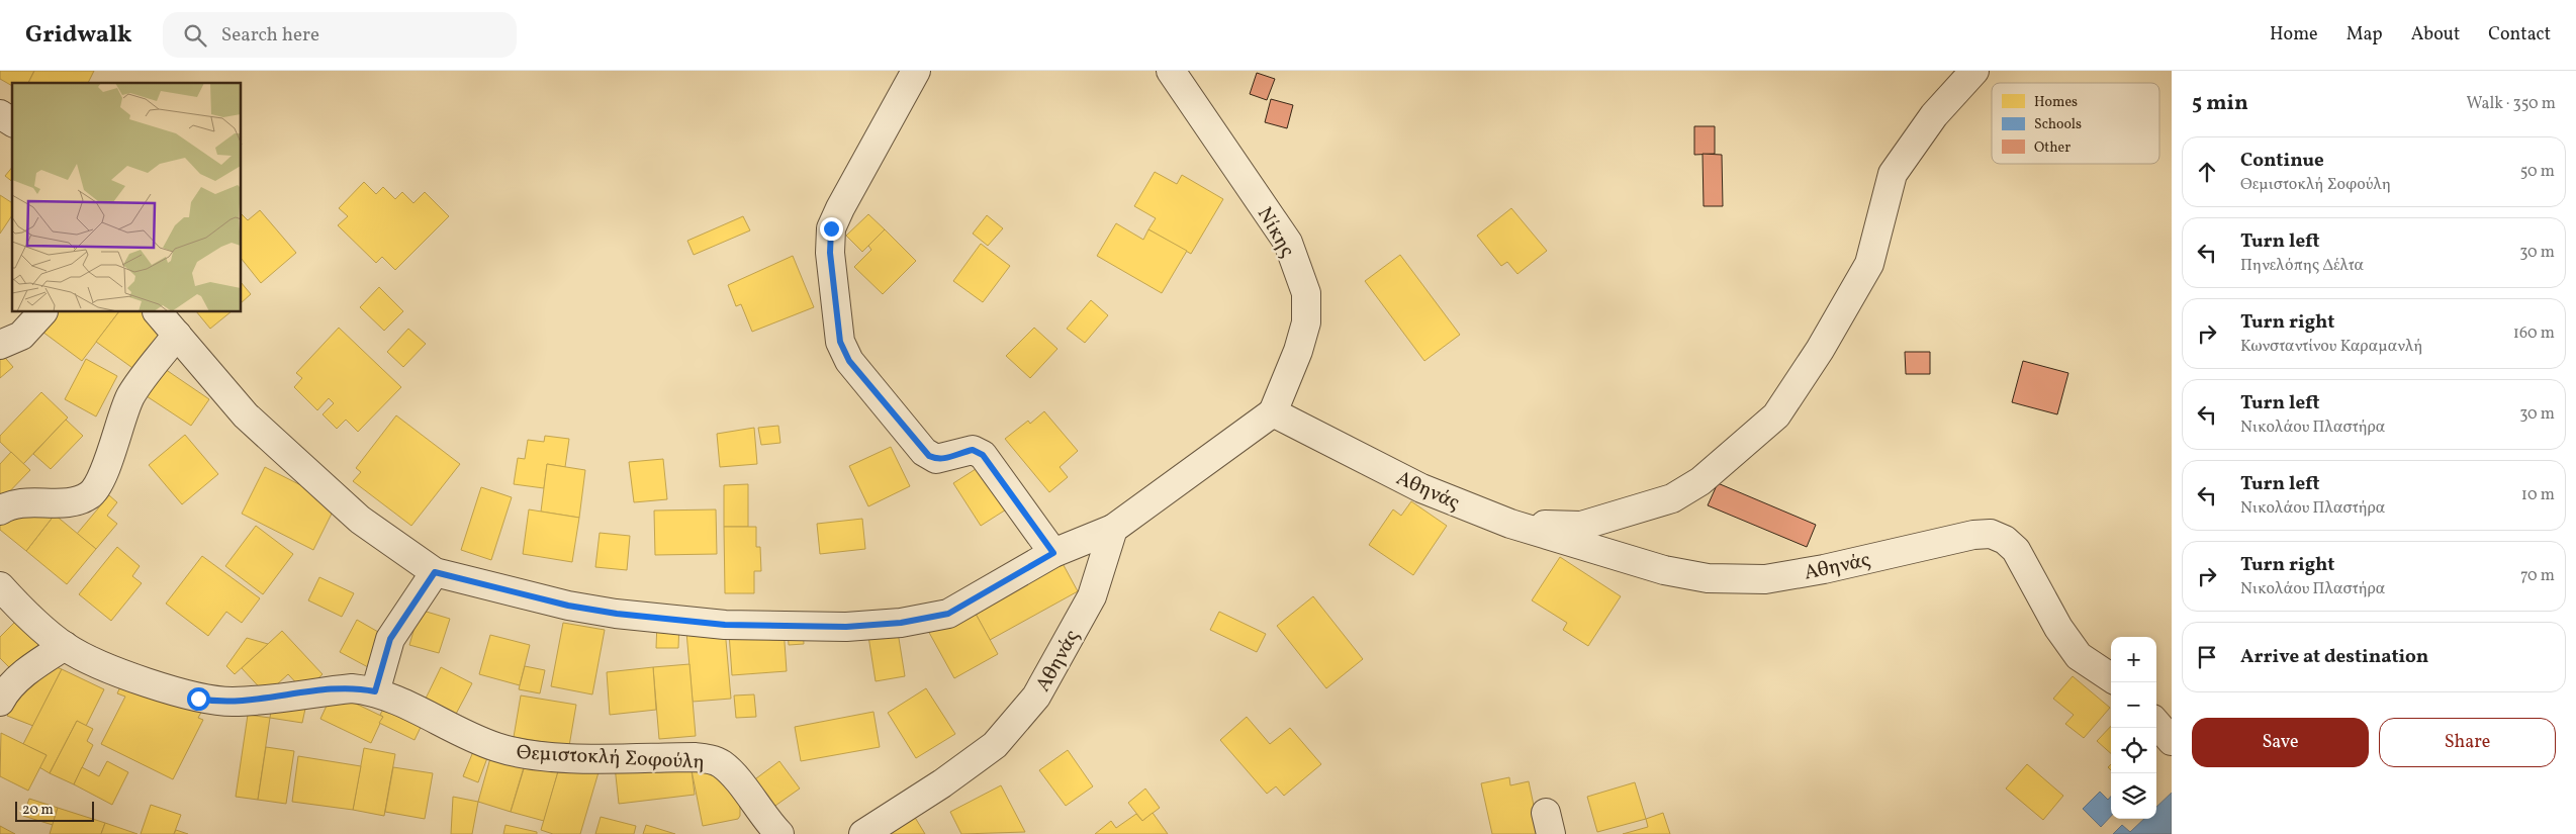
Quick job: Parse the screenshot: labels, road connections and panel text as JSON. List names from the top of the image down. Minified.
{"streets":{"street":["Νίκης","Αθηνάς","Θεμιστοκλή Σοφούλη"]},"crossings":[["Νίκης","Αθηνάς"]],"legend":["Homes","Schools","Other"],"scale_bar":"20 m","page":{"header":"Gridwalk","search":"Search here","nav":["Home","Map","About","Contact"],"heading":["5 min","Walk · 350 m"],"list":[["Continue","Θεμιστοκλή Σοφούλη","50 m"],["Turn left","Πηνελόπης Δέλτα","30 m"],["Turn right","Κωνσταντίνου Καραμανλή","160 m"],["Turn left","Νικολάου Πλαστήρα","30 m"],["Turn left","Νικολάου Πλαστήρα","10 m"],["Turn right","Νικολάου Πλαστήρα","70 m"],"Arrive at destination"],"map_buttons":["+","−"],"buttons":["Save","Share"],"scale":"20 m"}}
